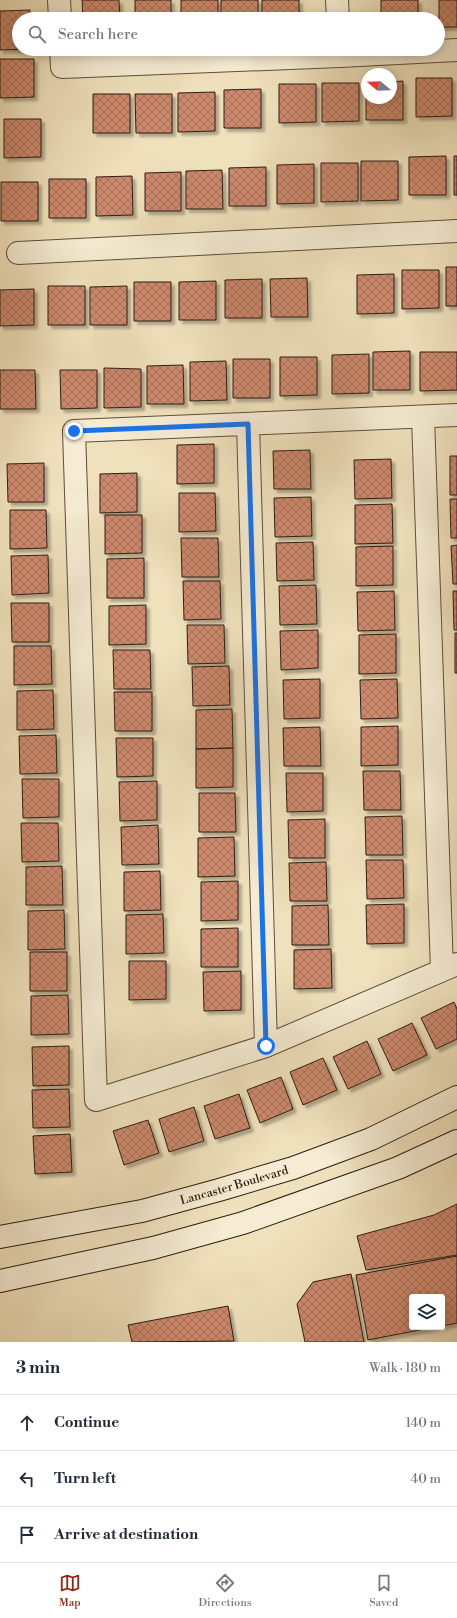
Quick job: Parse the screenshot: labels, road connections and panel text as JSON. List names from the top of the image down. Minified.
{"streets":{"street":["Lancaster Boulevard"]},"north":"left","page":{"search":"Search here","heading":["3 min","Walk · 180 m"],"list":[["Continue","140 m"],["Turn left","40 m"],"Arrive at destination"],"nav":["Map","Directions","Saved"]}}
